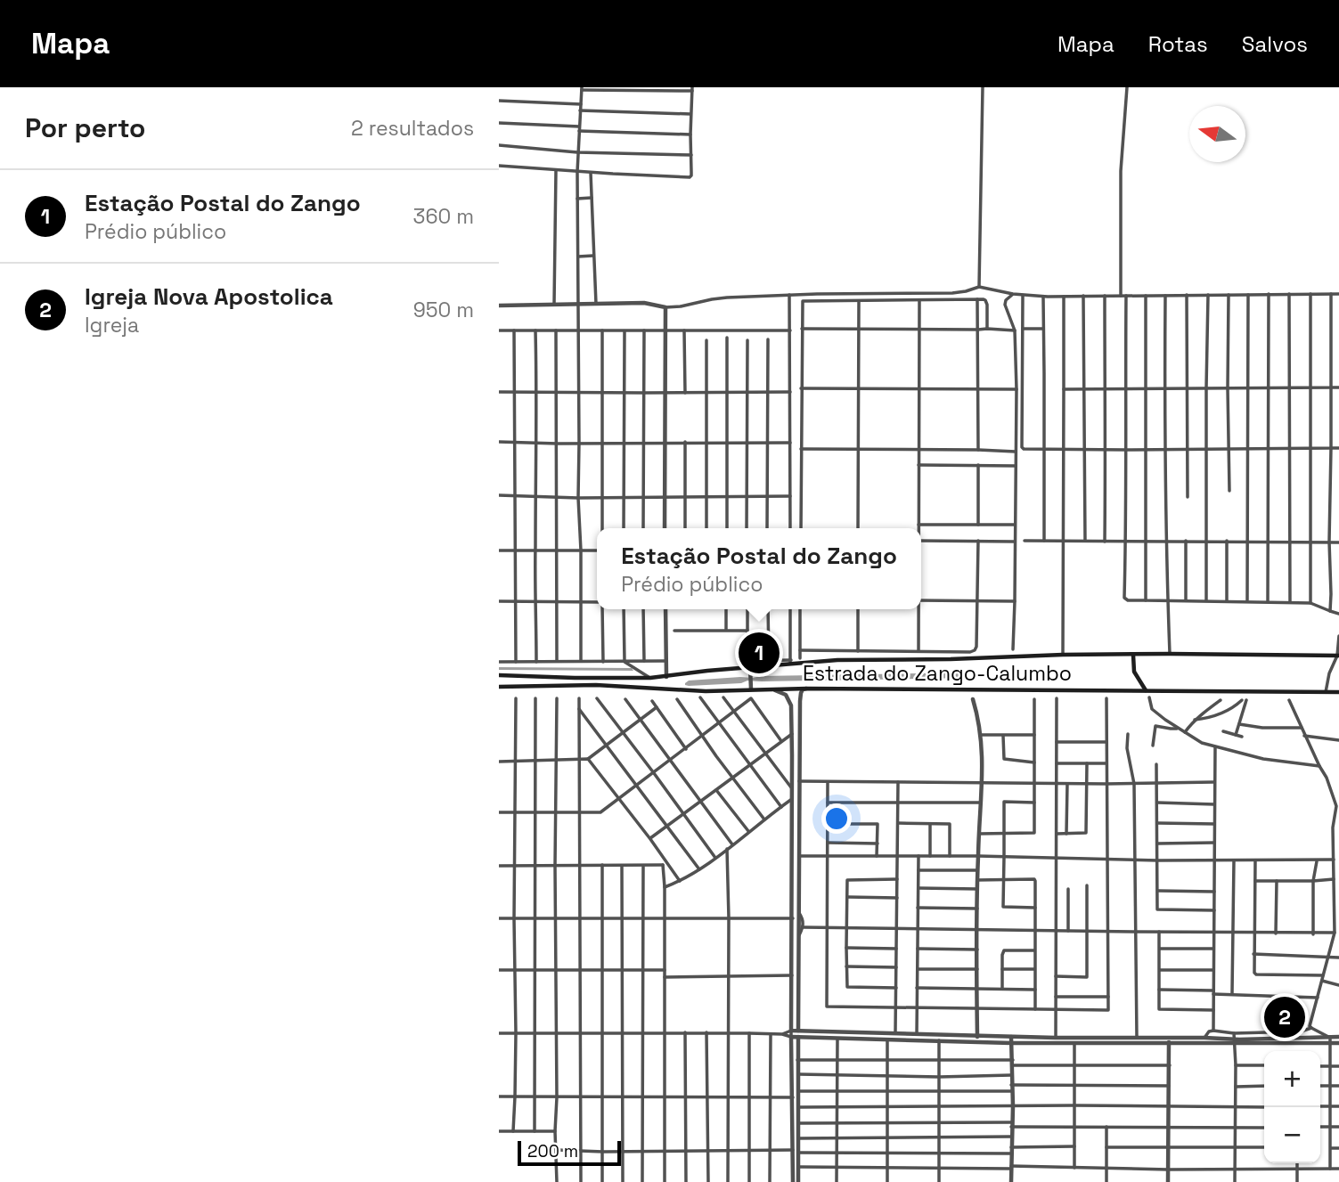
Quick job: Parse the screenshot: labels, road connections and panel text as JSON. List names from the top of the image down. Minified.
{"streets":{"main road":["Estrada do Zango-Calumbo"]},"scale_bar":"200 m","north":"left","page":{"header":"Mapa","nav":["Mapa","Rotas","Salvos"],"heading":["Por perto","2 resultados"],"list":[{"mark":"1","name":"Estação Postal do Zango","note":"Prédio público","value":"360 m"},{"mark":"2","name":"Igreja Nova Apostolica","note":"Igreja","value":"950 m"}],"popup":["Estação Postal do Zango","Prédio público"],"pins":["1","2"],"map_buttons":["+","−"],"scale":"200 m"}}
